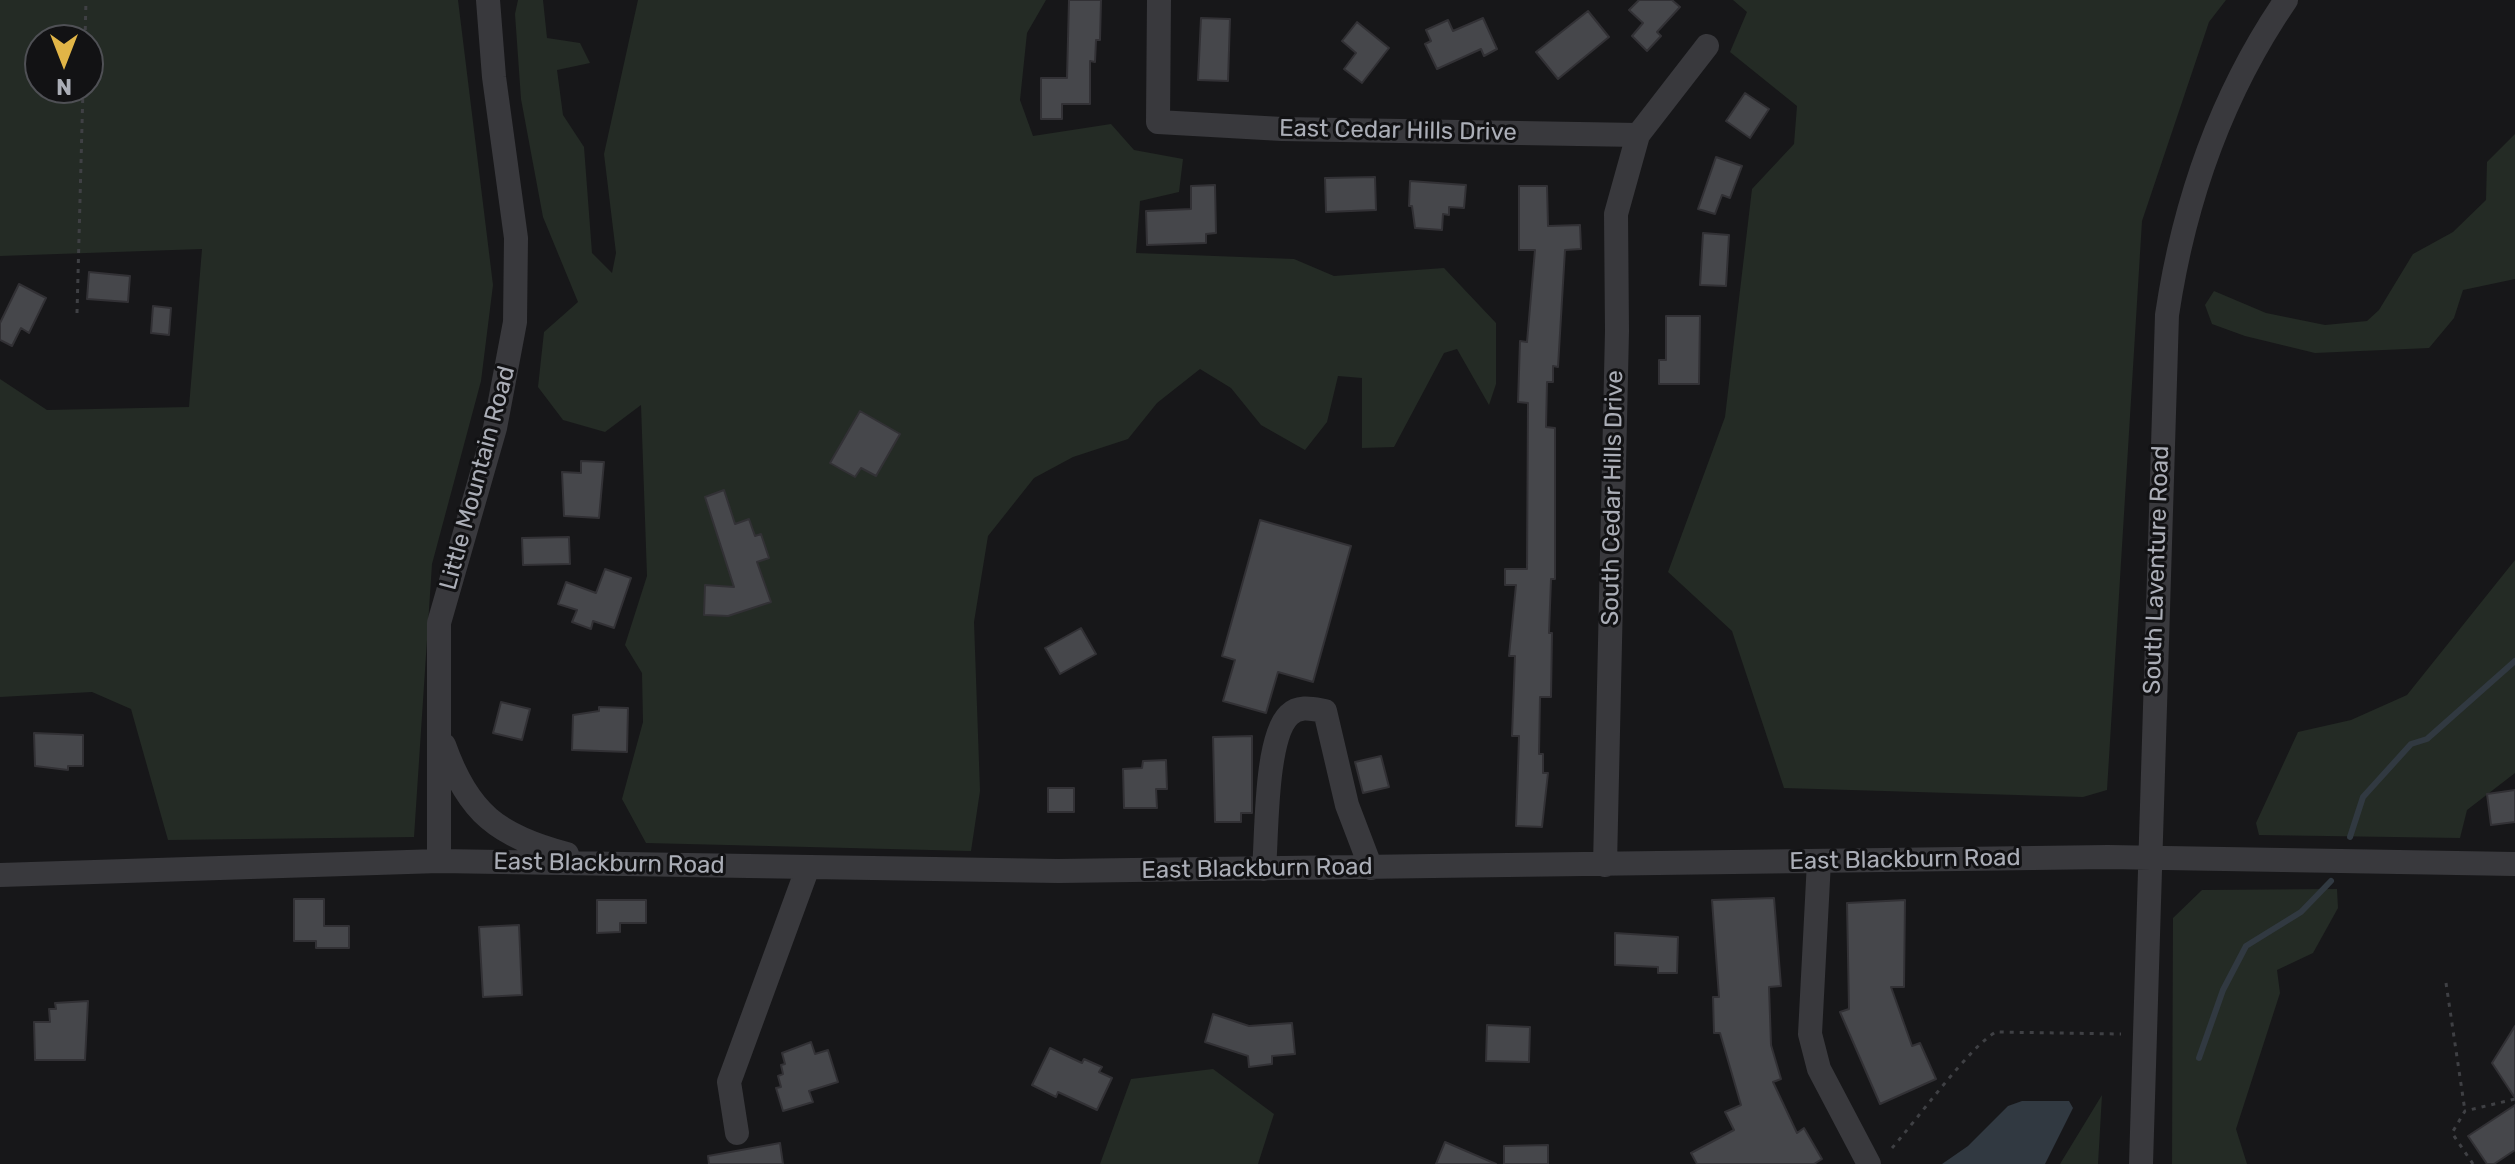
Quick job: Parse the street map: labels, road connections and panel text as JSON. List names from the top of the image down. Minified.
{"streets":{"street":["East Cedar Hills Drive","Little Mountain Road","South Cedar Hills Drive","South Laventure Road","East Blackburn Road"]},"crossings":[["East Cedar Hills Drive","South Cedar Hills Drive"],["Little Mountain Road","East Blackburn Road"],["South Cedar Hills Drive","East Blackburn Road"],["South Laventure Road","East Blackburn Road"]],"north":"bottom"}
